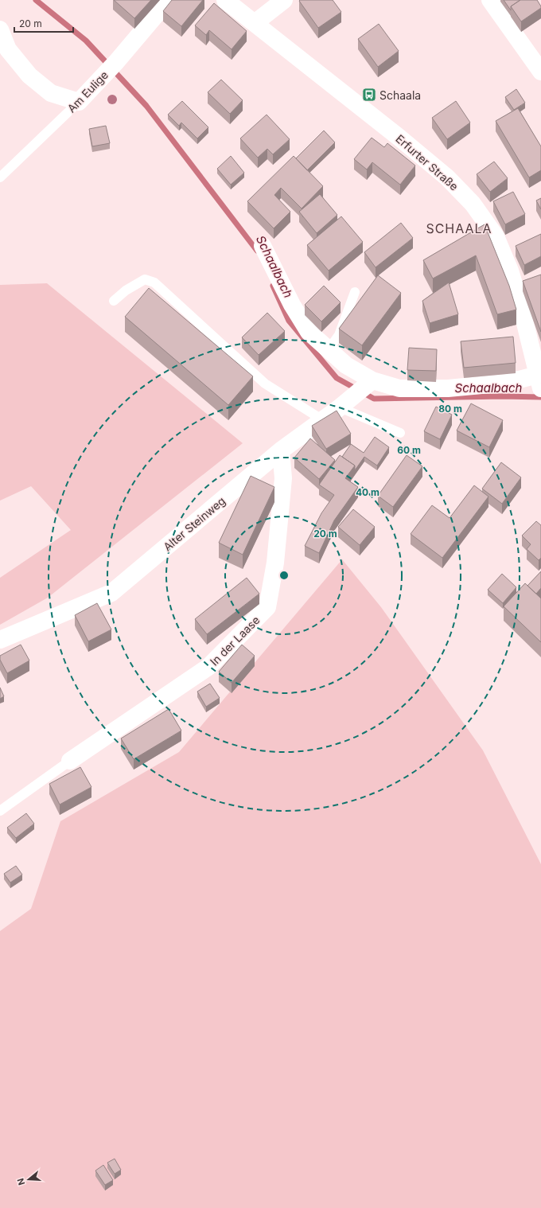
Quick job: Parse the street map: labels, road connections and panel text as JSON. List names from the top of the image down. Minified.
{"streets":{"street":["Am Eulige","Erfurter Straße","Alter Steinweg","In der Laase"]},"crossings":[["Alter Steinweg","In der Laase"]],"districts":["SCHAALA"],"water":["Schaalbach"],"places":{"bus stop":["Schaala"]},"scale_bar":"20 m","north":"left","rings":["80 m","60 m","40 m","20 m"]}
